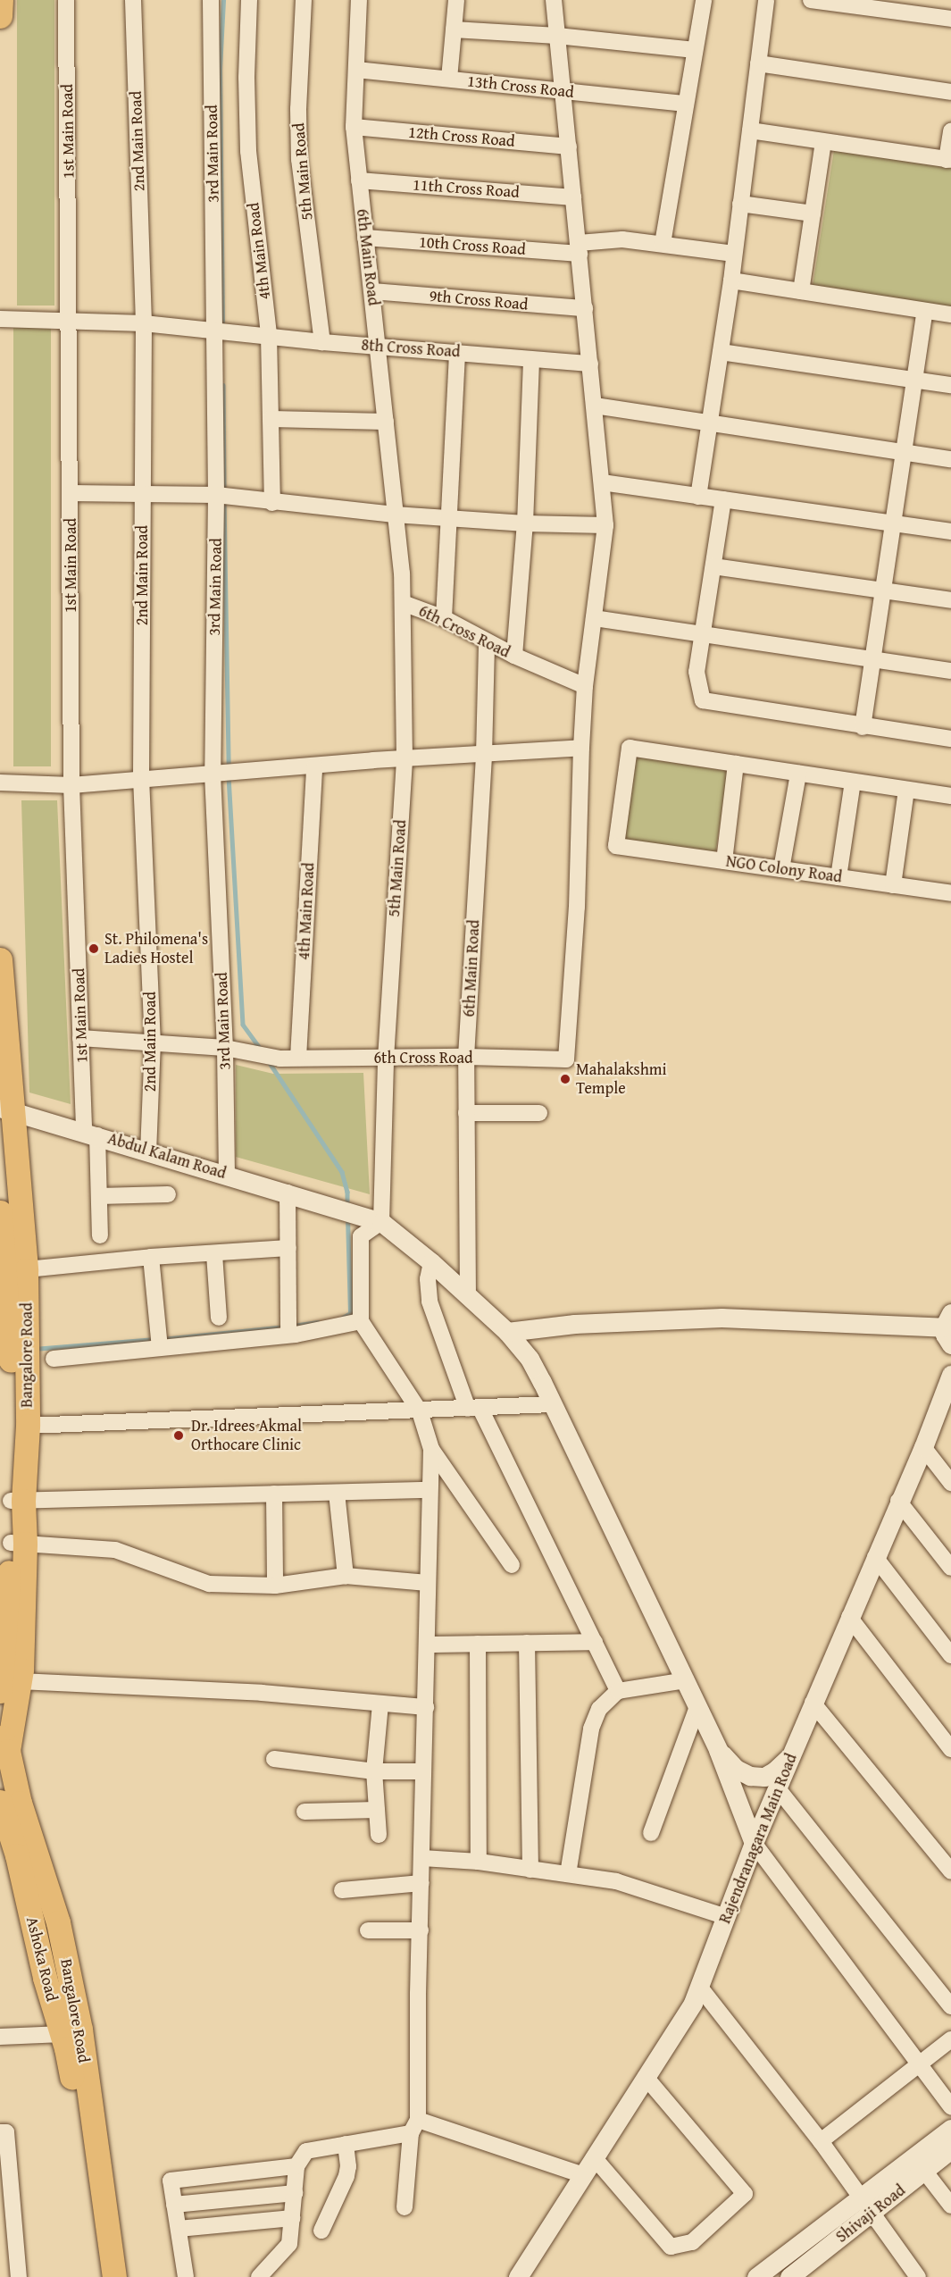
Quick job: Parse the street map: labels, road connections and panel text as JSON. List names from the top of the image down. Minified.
{"streets":{"main road":["Bangalore Road","Ashoka Road"],"street":["13th Cross Road","1st Main Road","12th Cross Road","2nd Main Road","3rd Main Road","5th Main Road","11th Cross Road","10th Cross Road","4th Main Road","6th Main Road","9th Cross Road","8th Cross Road","6th Cross Road","NGO Colony Road","Abdul Kalam Road","Rajendranagara Main Road","Shivaji Road"]},"crossings":[["13th Cross Road","6th Main Road"],["1st Main Road","8th Cross Road"],["1st Main Road","6th Cross Road"],["1st Main Road","Abdul Kalam Road"],["12th Cross Road","6th Main Road"],["2nd Main Road","8th Cross Road"],["2nd Main Road","6th Cross Road"],["2nd Main Road","Abdul Kalam Road"],["3rd Main Road","8th Cross Road"],["3rd Main Road","6th Cross Road"],["3rd Main Road","Abdul Kalam Road"],["5th Main Road","6th Main Road"],["5th Main Road","8th Cross Road"],["5th Main Road","6th Cross Road"],["5th Main Road","Abdul Kalam Road"],["11th Cross Road","6th Main Road"],["10th Cross Road","6th Main Road"],["4th Main Road","8th Cross Road"],["4th Main Road","6th Cross Road"],["6th Main Road","9th Cross Road"],["6th Main Road","8th Cross Road"],["6th Main Road","6th Cross Road"],["6th Main Road","Abdul Kalam Road"],["Abdul Kalam Road","Bangalore Road"],["Abdul Kalam Road","Rajendranagara Main Road"]],"places":["St. Philomena's Ladies Hostel","Mahalakshmi Temple","Dr. Idrees Akmal Orthocare Clinic"]}
